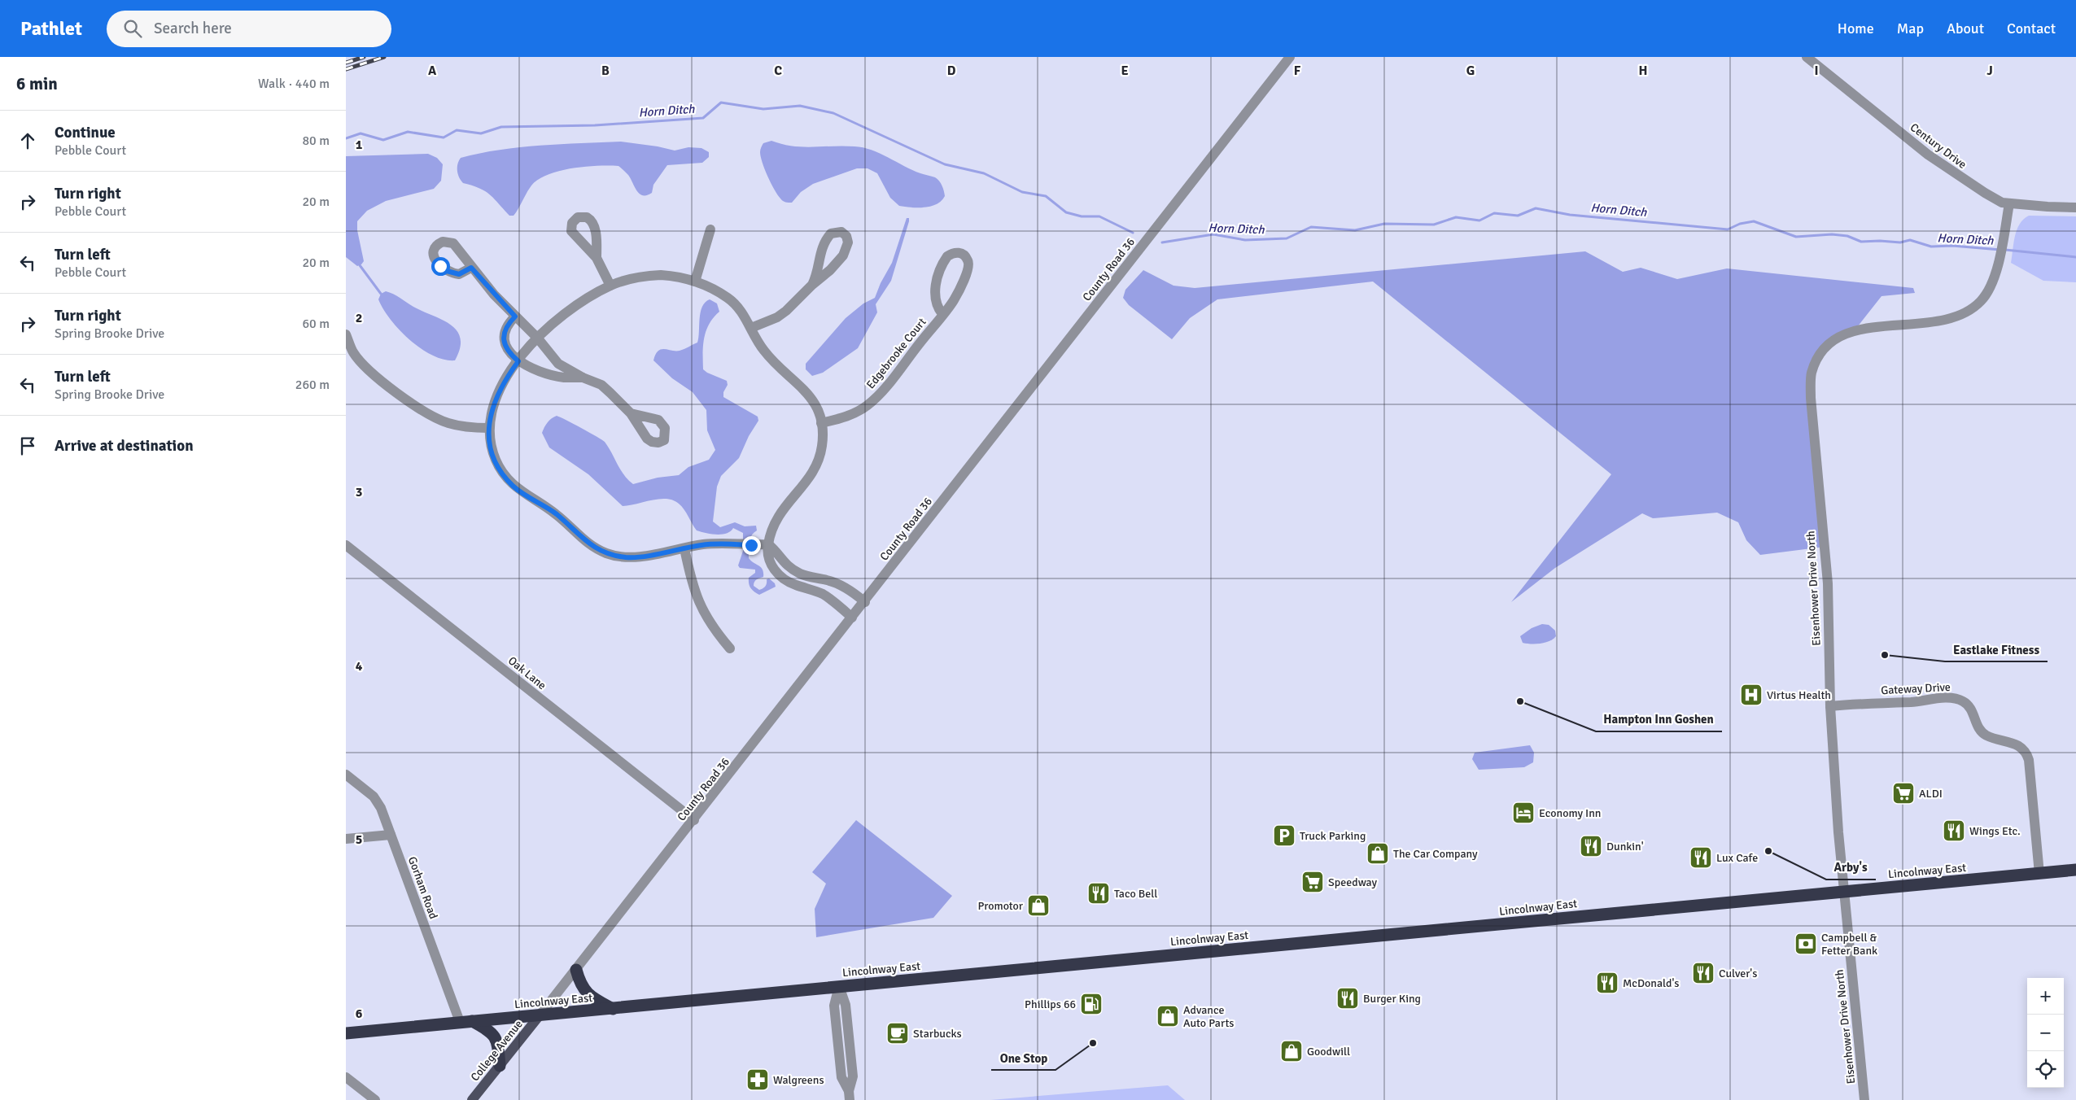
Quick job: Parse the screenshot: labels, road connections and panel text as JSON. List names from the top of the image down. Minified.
{"streets":{"highway":["Lincolnway East"],"main road":["College Avenue"],"street":["Century Drive","County Road 36","Edgebrooke Court","Eisenhower Drive North","Oak Lane","Gateway Drive","Gorham Road"]},"crossings":[["Century Drive","Eisenhower Drive North"],["County Road 36","Oak Lane"],["County Road 36","Lincolnway East"],["County Road 36","College Avenue"],["Eisenhower Drive North","Gateway Drive"],["Eisenhower Drive North","Lincolnway East"],["Gateway Drive","Lincolnway East"],["Lincolnway East","Gorham Road"],["Lincolnway East","College Avenue"]],"water":["Horn Ditch"],"places":{"other":["Eastlake Fitness","Hampton Inn Goshen","Arby's","One Stop"],"hospital":["Virtus Health"],"supermarket":["ALDI","Speedway"],"hotel":["Economy Inn"],"restaurant":["Wings Etc.","Dunkin'","Lux Cafe","Taco Bell","Culver's","McDonald's","Burger King"],"parking":["Truck Parking"],"shop":["The Car Company","Promotor","Advance Auto Parts","Goodwill"],"bank":["Campbell & Fetter Bank"],"fuel station":["Phillips 66"],"cafe":["Starbucks"],"pharmacy":["Walgreens"]},"page":{"header":"Pathlet","search":"Search here","nav":["Home","Map","About","Contact"],"heading":["6 min","Walk · 440 m"],"list":[["Continue","Pebble Court","80 m"],["Turn right","Pebble Court","20 m"],["Turn left","Pebble Court","20 m"],["Turn right","Spring Brooke Drive","60 m"],["Turn left","Spring Brooke Drive","260 m"],"Arrive at destination"],"map_buttons":["+","−"]},"grid":{"columns":["A","B","C","D","E","F","G","H","I","J"],"rows":["1","2","3","4","5","6"]}}
